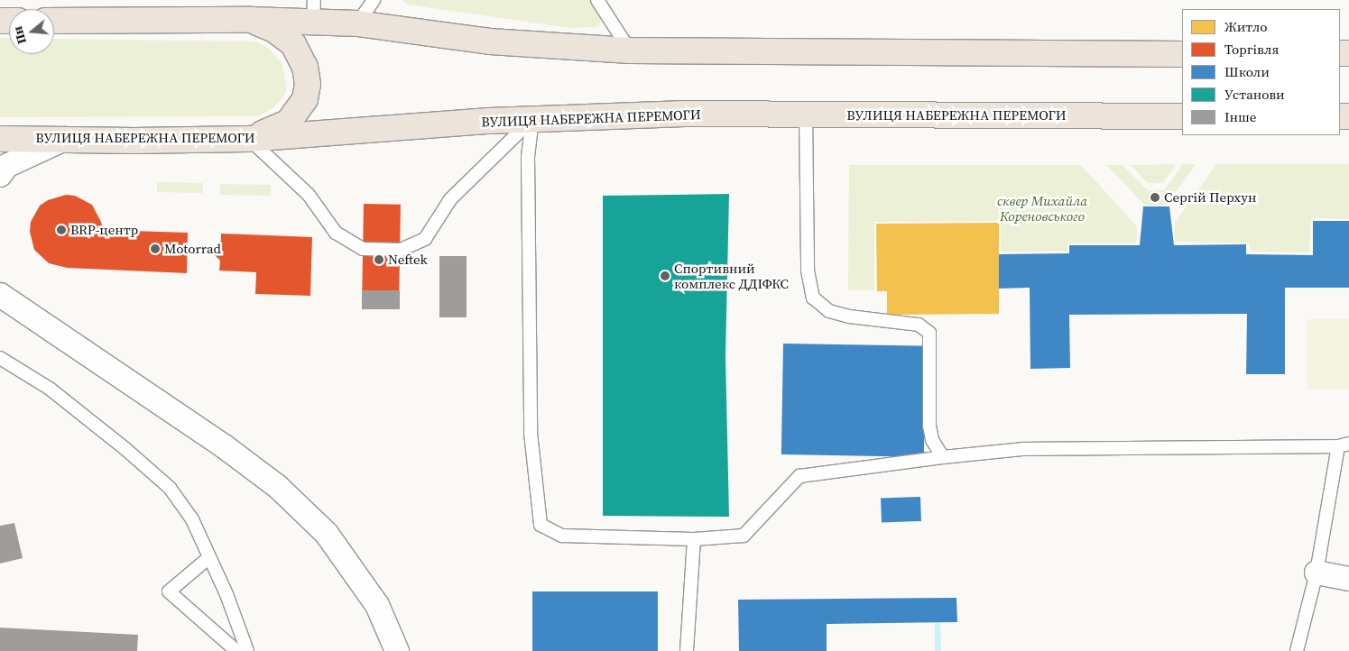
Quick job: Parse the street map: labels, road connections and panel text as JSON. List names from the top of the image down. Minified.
{"streets":{"main road":["ВУЛИЦЯ НАБЕРЕЖНА ПЕРЕМОГИ"]},"parks":["сквер Михайла Кореновського"],"places":["Сергій Перхун","BRP-центр","Motorrad","Neftek","Спортивний комплекс ДДІФКС"],"legend":["Житло","Торгівля","Школи","Установи","Інше"],"north":"left"}
